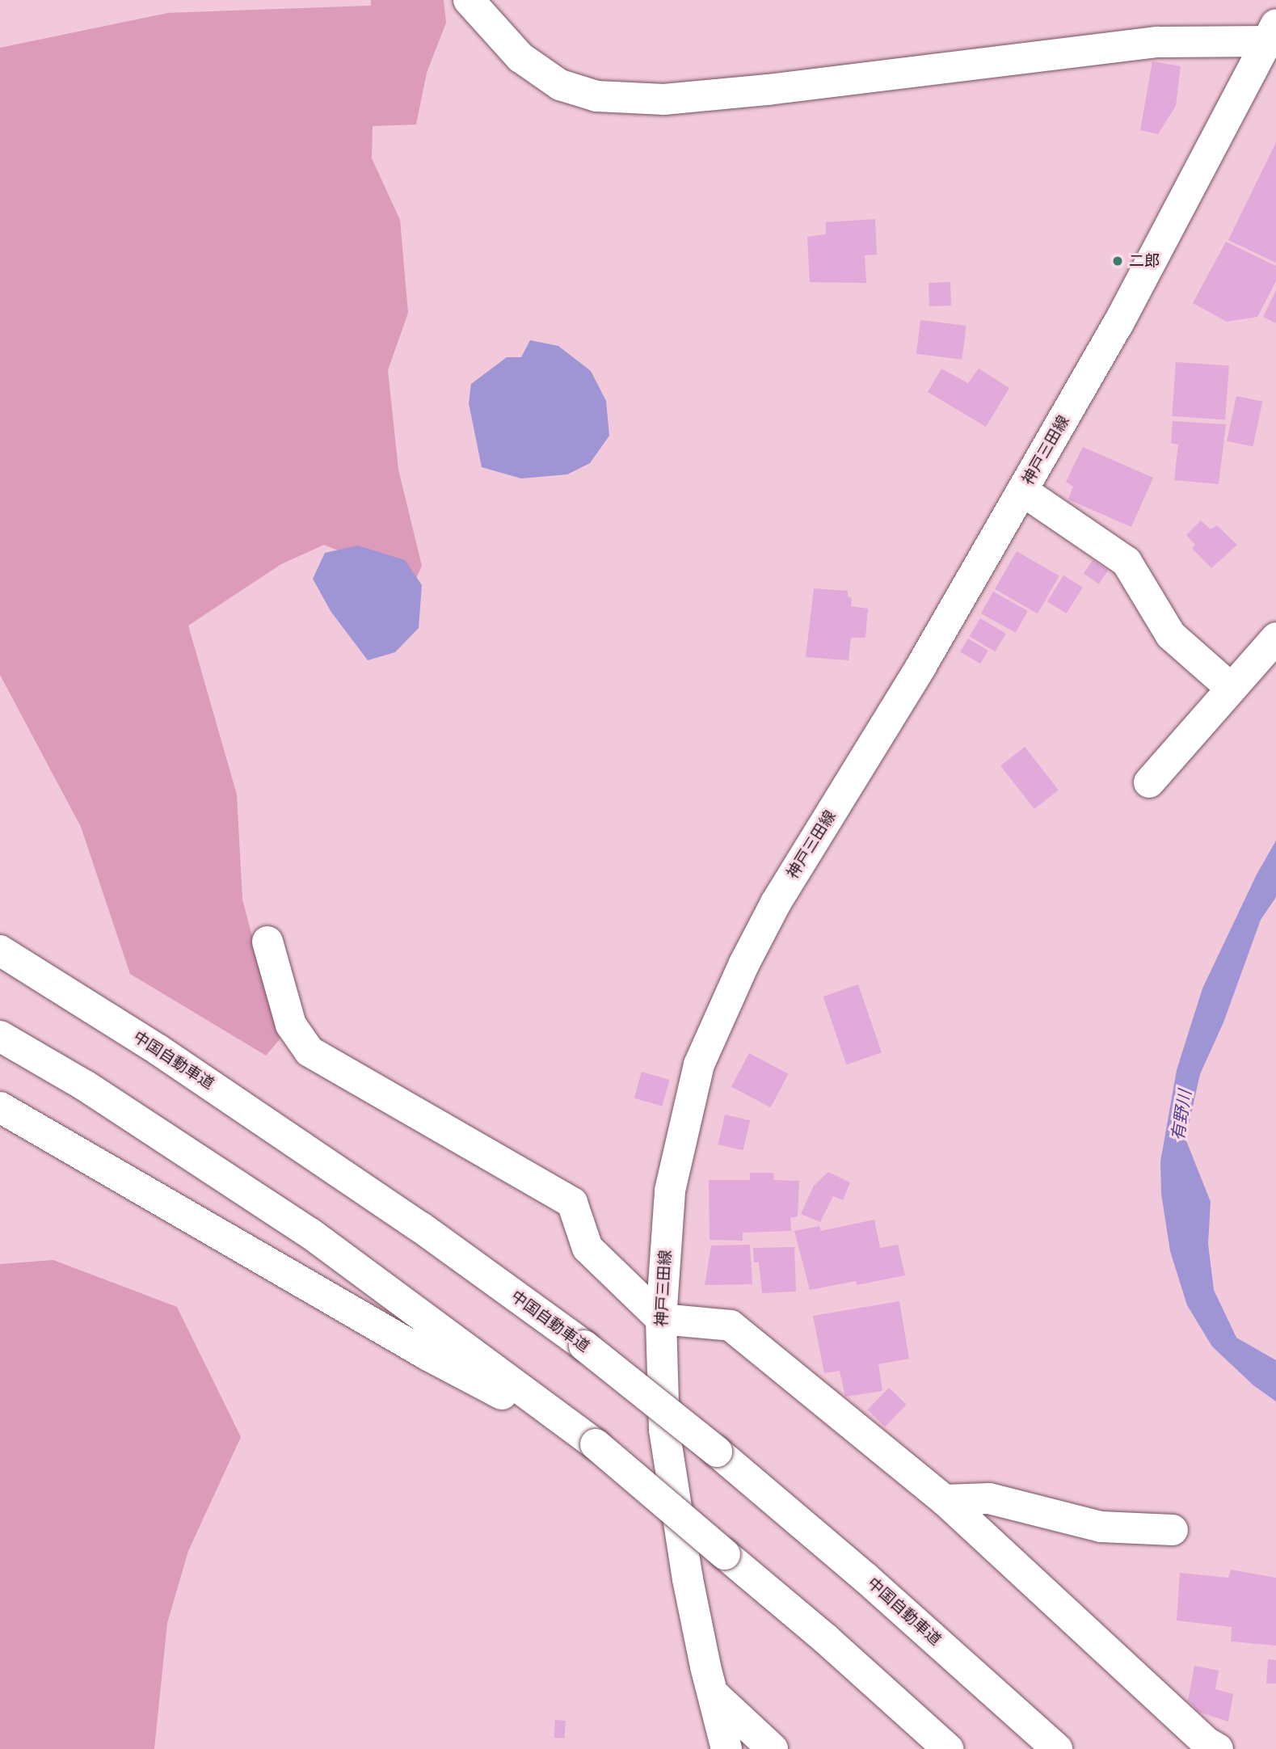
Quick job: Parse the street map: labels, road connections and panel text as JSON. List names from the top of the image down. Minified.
{"streets":{"main road":["神戸三田線","中国自動車道"]},"water":["有野川"],"places":["二郎"]}
